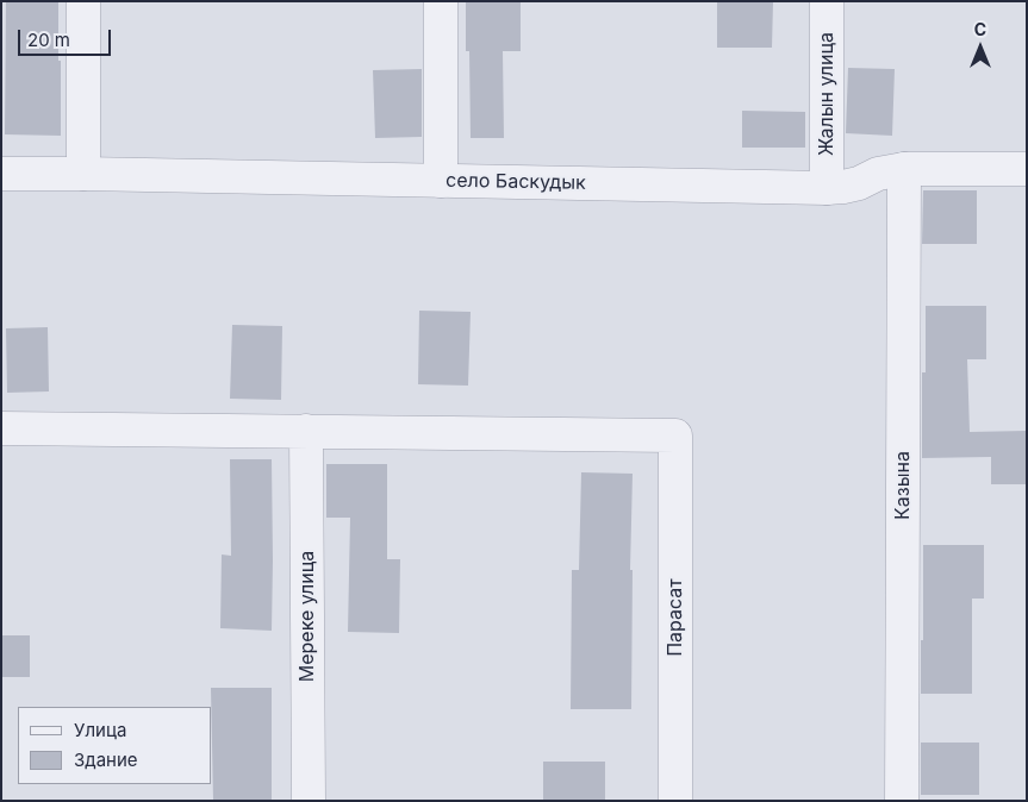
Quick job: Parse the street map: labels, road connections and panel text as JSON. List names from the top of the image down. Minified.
{"streets":{"street":["Жалын улица","село Баскудык","Казына","Мереке улица","Парасат"]},"crossings":[["Жалын улица","село Баскудык"],["село Баскудык","Казына"],["Мереке улица","Парасат"]],"legend":["Улица","Здание"],"scale_bar":"20 m","north":"top"}
